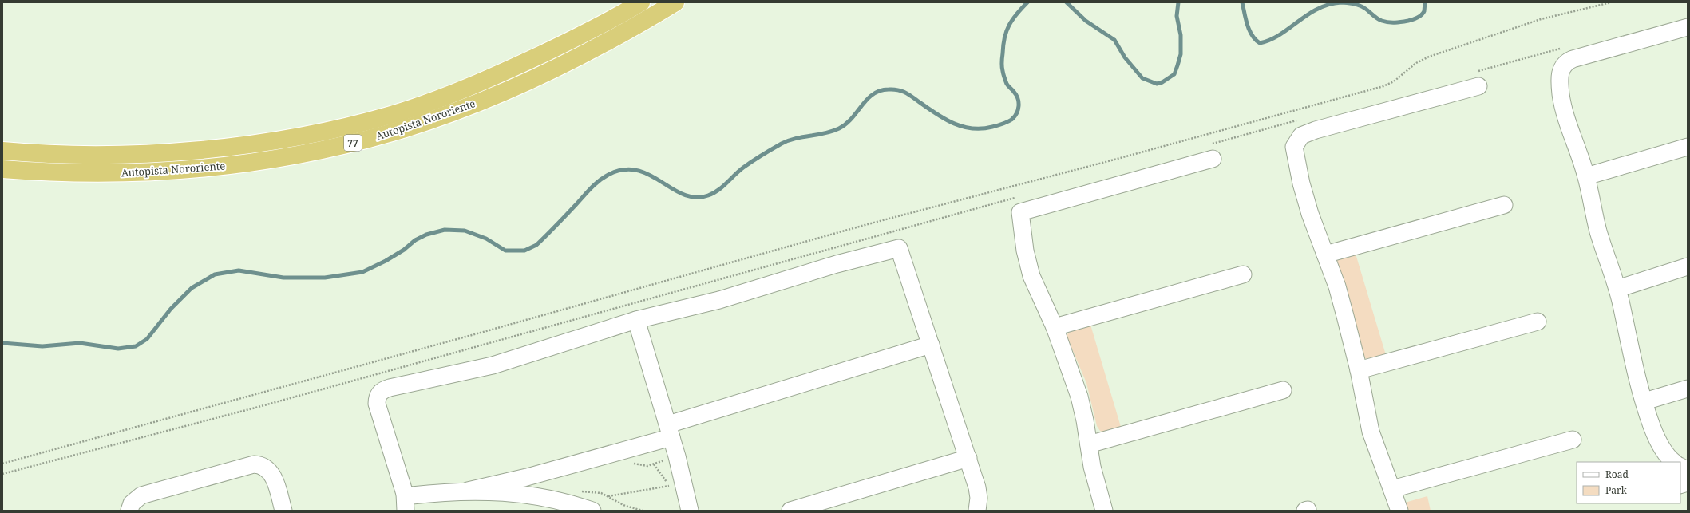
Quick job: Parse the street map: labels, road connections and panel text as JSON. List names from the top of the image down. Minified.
{"streets":{"highway":["Autopista Nororiente","77"]},"legend":["Road","Park"]}
